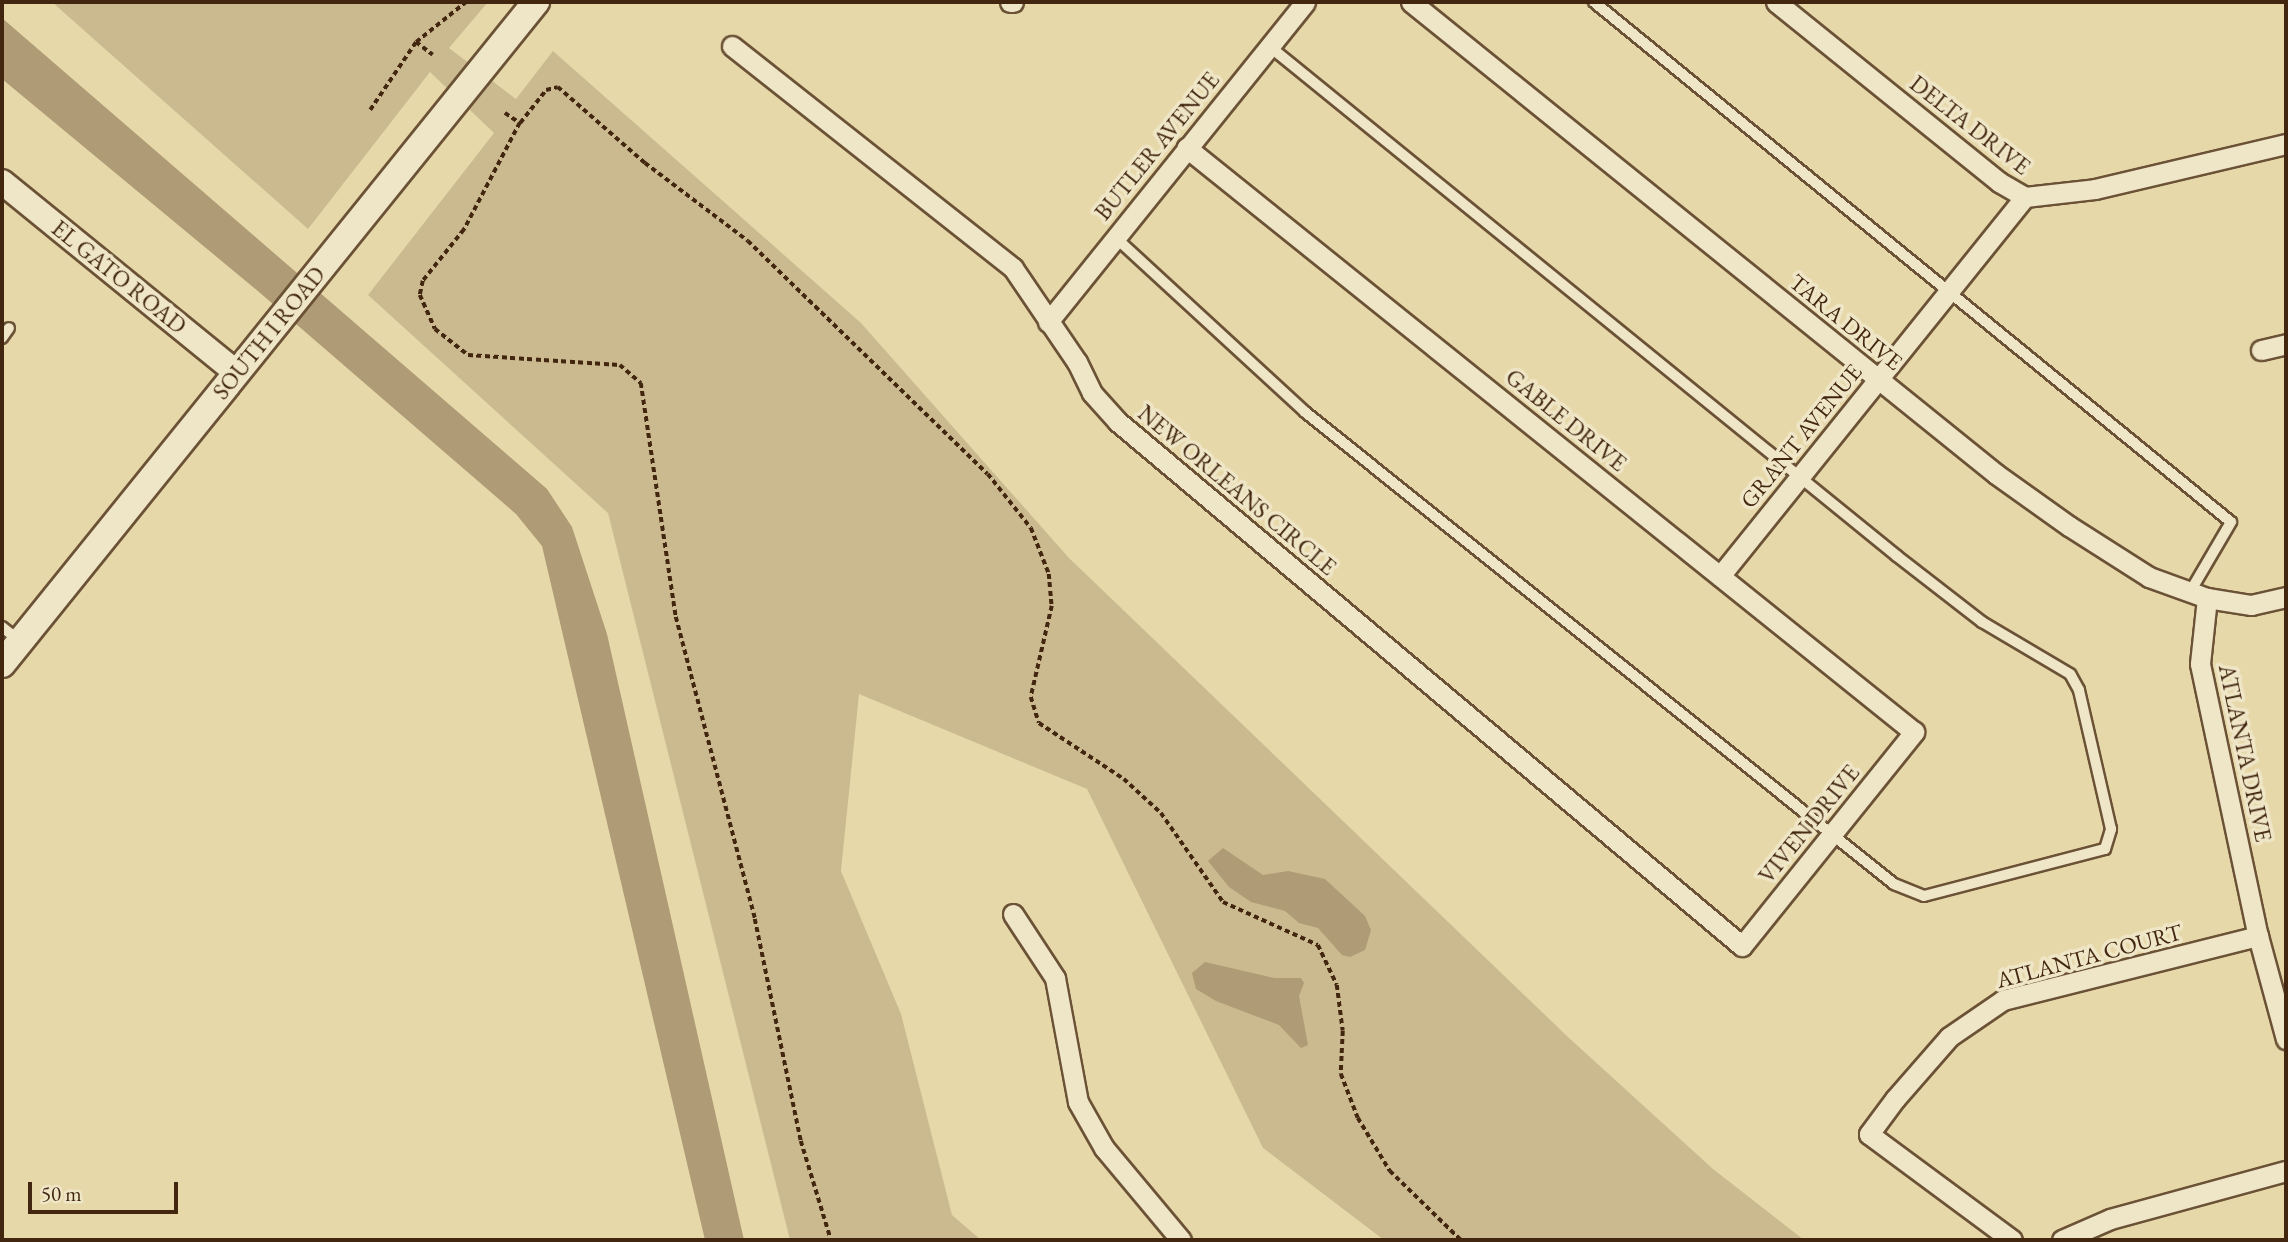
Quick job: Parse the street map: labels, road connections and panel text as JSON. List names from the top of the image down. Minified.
{"streets":{"main road":["SOUTH I ROAD"],"street":["DELTA DRIVE","BUTLER AVENUE","EL GATO ROAD","TARA DRIVE","GABLE DRIVE","GRANT AVENUE","NEW ORLEANS CIRCLE","ATLANTA DRIVE","VIVEN DRIVE","ATLANTA COURT"]},"crossings":[["DELTA DRIVE","GRANT AVENUE"],["BUTLER AVENUE","GABLE DRIVE"],["BUTLER AVENUE","NEW ORLEANS CIRCLE"],["EL GATO ROAD","SOUTH I ROAD"],["TARA DRIVE","GRANT AVENUE"],["TARA DRIVE","ATLANTA DRIVE"],["GABLE DRIVE","GRANT AVENUE"],["GABLE DRIVE","VIVEN DRIVE"],["NEW ORLEANS CIRCLE","VIVEN DRIVE"],["ATLANTA DRIVE","ATLANTA COURT"]],"scale_bar":"50 m"}
